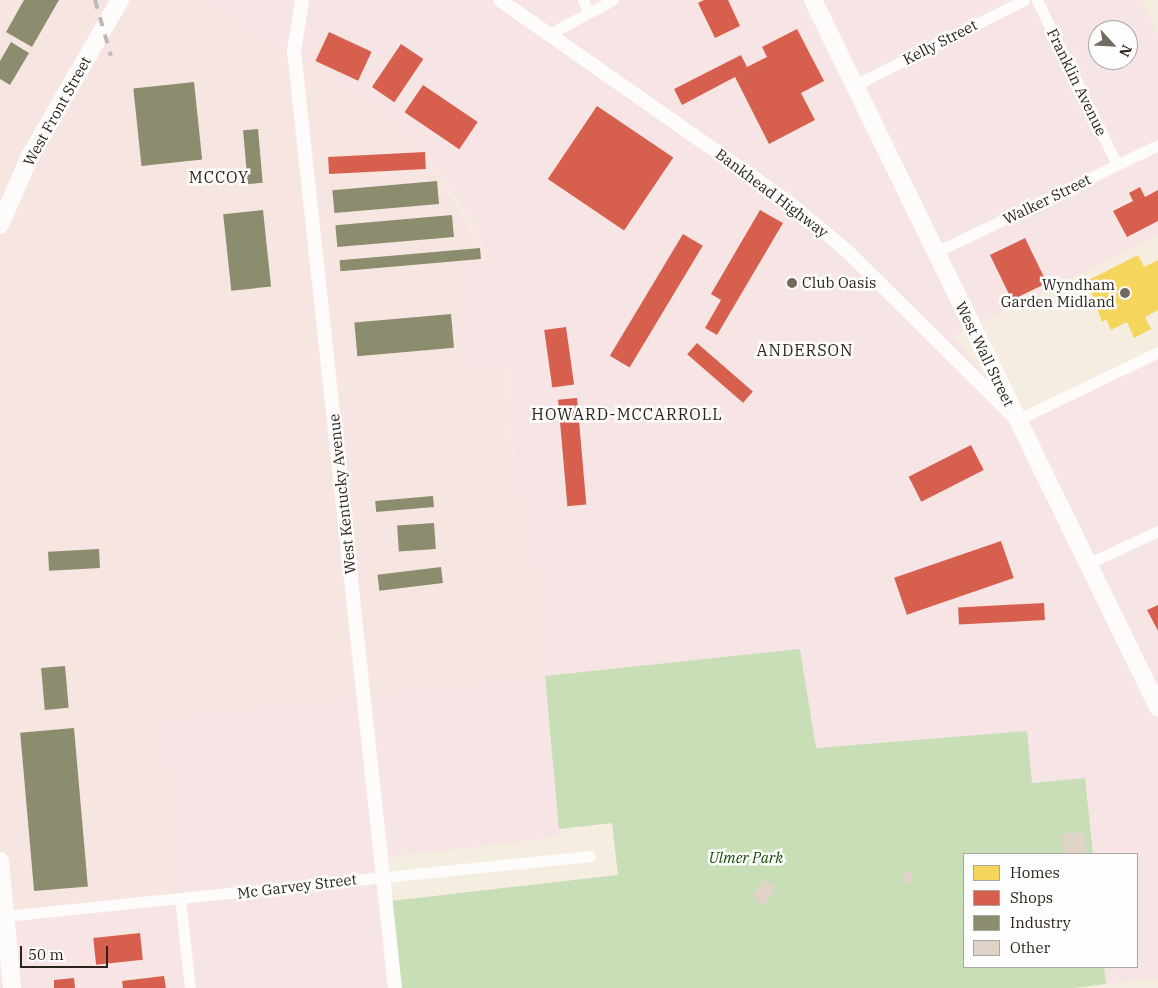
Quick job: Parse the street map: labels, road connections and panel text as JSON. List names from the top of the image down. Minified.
{"streets":{"main road":["West Front Street","West Wall Street"],"street":["Kelly Street","Franklin Avenue","Bankhead Highway","Walker Street","West Kentucky Avenue","Mc Garvey Street"]},"crossings":[["Kelly Street","West Wall Street"],["Franklin Avenue","Walker Street"],["Bankhead Highway","West Wall Street"],["Walker Street","West Wall Street"],["West Kentucky Avenue","Mc Garvey Street"]],"districts":["MCCOY","ANDERSON","HOWARD-MCCARROLL"],"parks":["Ulmer Park"],"places":["Club Oasis","Wyndham Garden Midland"],"legend":["Homes","Shops","Industry","Other"],"scale_bar":"50 m","north":"bottom right"}
